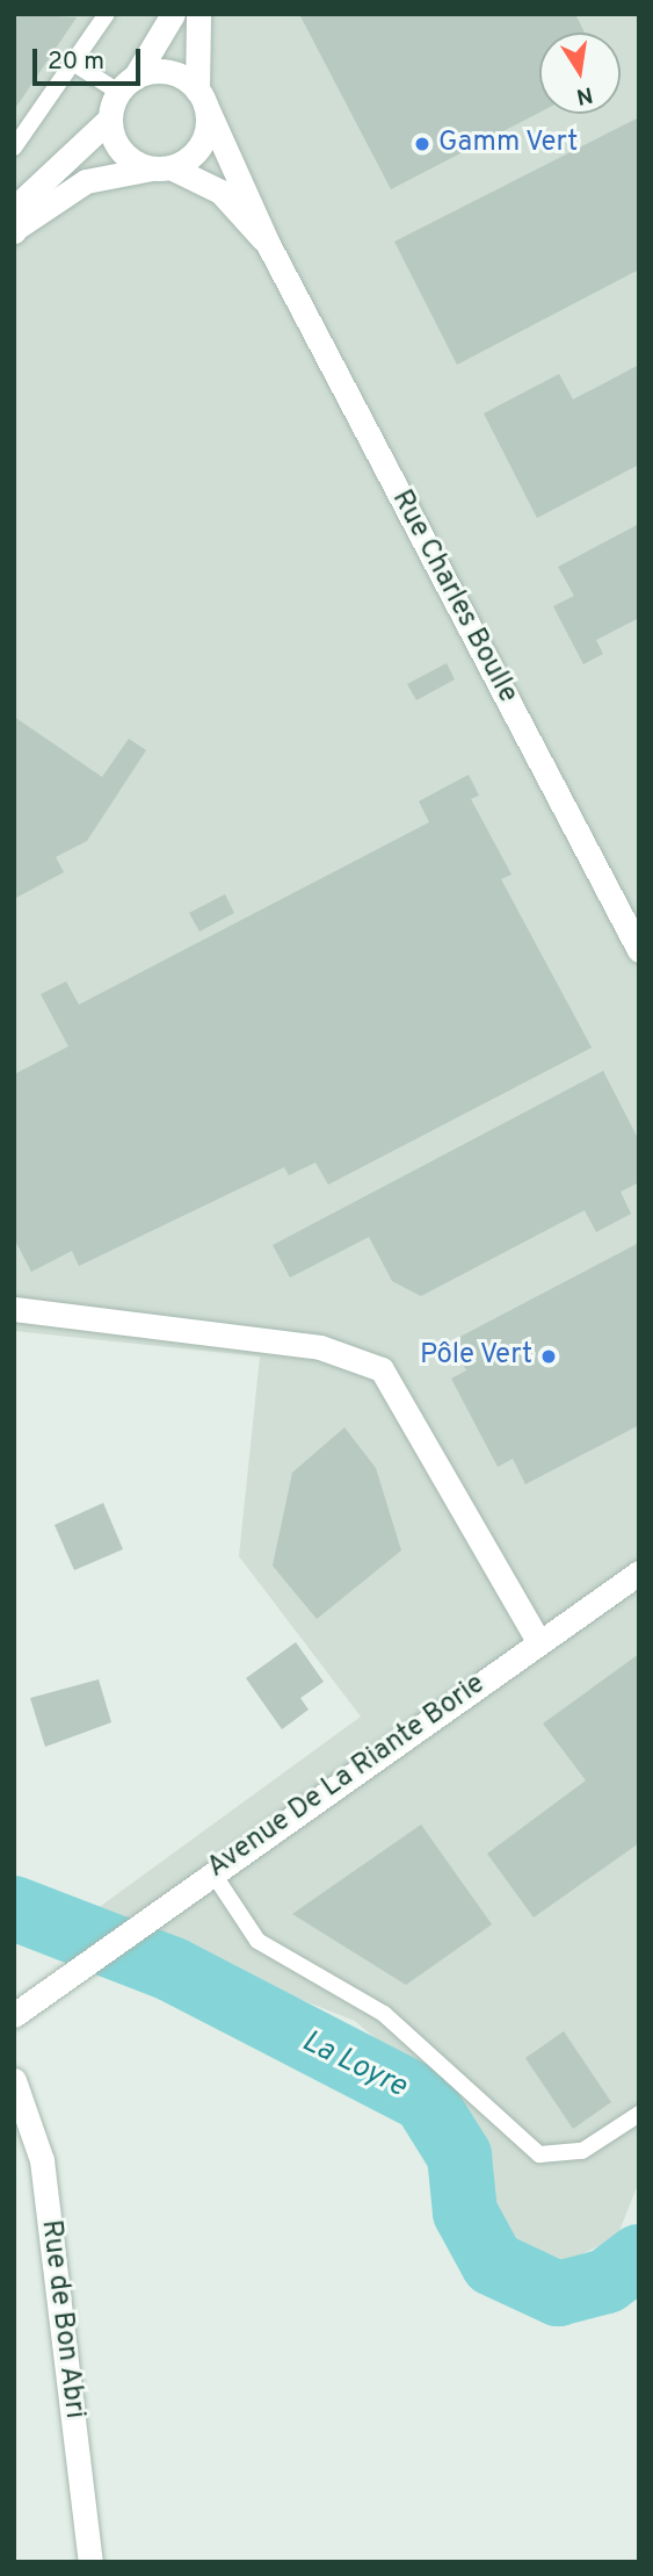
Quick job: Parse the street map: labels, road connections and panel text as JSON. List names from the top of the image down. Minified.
{"streets":{"street":["Rue Charles Boulle","Avenue De La Riante Borie","Rue de Bon Abri"]},"water":["La Loyre"],"places":["Gamm Vert","Pôle Vert"],"scale_bar":"20 m","north":"bottom"}
